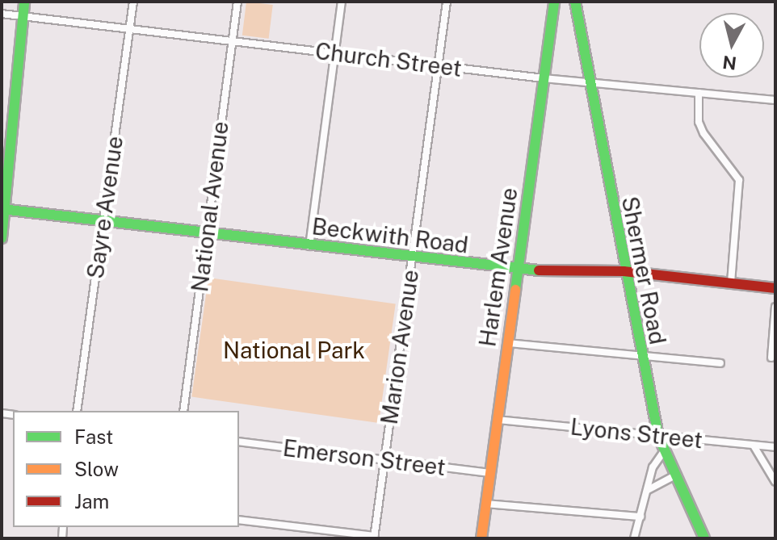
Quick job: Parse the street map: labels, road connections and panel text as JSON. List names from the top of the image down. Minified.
{"streets":{"main road":["Beckwith Road","Harlem Avenue","Shermer Road"],"street":["Church Street","National Avenue","Sayre Avenue","Marion Avenue","Lyons Street","Emerson Street"]},"crossings":[["Church Street","National Avenue"],["Church Street","Sayre Avenue"],["Church Street","Harlem Avenue"],["Church Street","Shermer Road"],["Church Street","Marion Avenue"],["National Avenue","Beckwith Road"],["Sayre Avenue","Beckwith Road"],["Beckwith Road","Harlem Avenue"],["Beckwith Road","Shermer Road"],["Beckwith Road","Marion Avenue"],["Harlem Avenue","Lyons Street"],["Harlem Avenue","Emerson Street"],["Shermer Road","Lyons Street"],["Marion Avenue","Emerson Street"]],"parks":["National Park"],"legend":["Fast","Slow","Jam"],"north":"bottom"}
